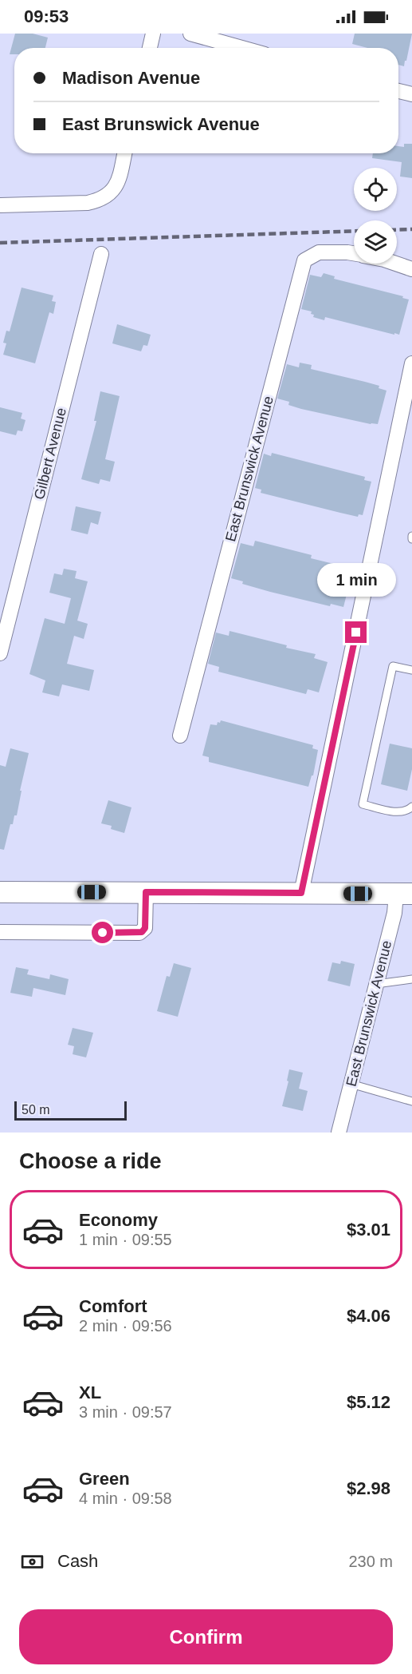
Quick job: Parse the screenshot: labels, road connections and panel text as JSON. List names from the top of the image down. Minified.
{"streets":{"street":["Gilbert Avenue","East Brunswick Avenue"]},"scale_bar":"50 m","page":{"status":"09:53","banner":["Madison Avenue","East Brunswick Avenue"],"bubble":"1 min","scale":"50 m","heading":"Choose a ride","list":[{"name":"Economy","note":"1 min · 09:55","value":"$3.01"},{"name":"Comfort","note":"2 min · 09:56","value":"$4.06"},{"name":"XL","note":"3 min · 09:57","value":"$5.12"},{"name":"Green","note":"4 min · 09:58","value":"$2.98"}],"pay":["Cash","230 m"],"buttons":"Confirm"}}
